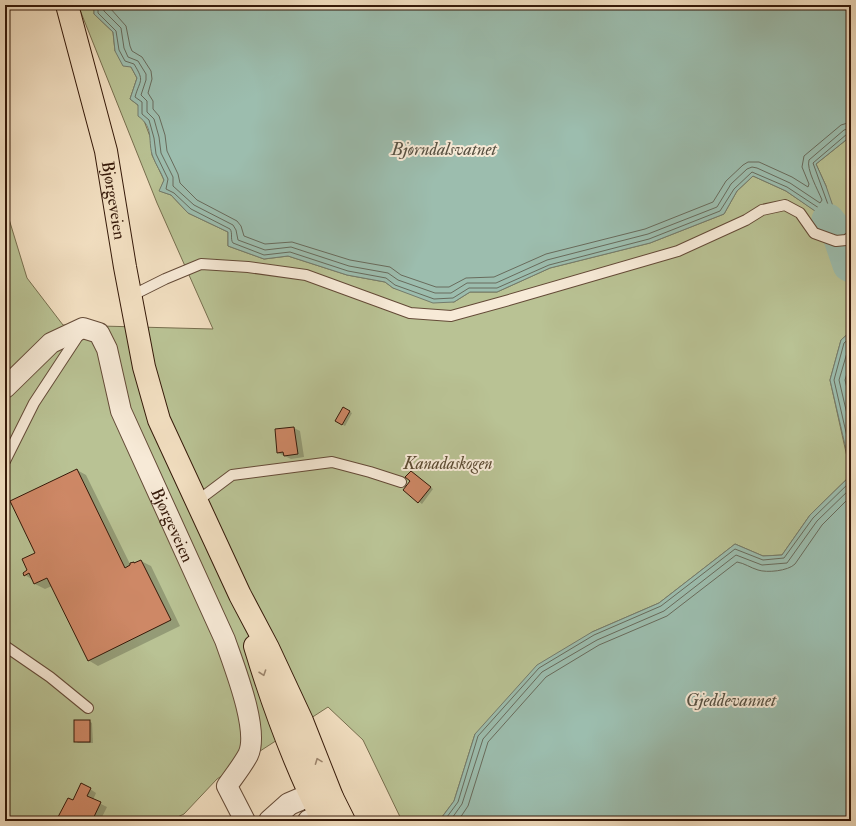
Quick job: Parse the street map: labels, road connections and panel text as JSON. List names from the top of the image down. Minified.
{"streets":{"main road":["Bjørgeveien"]},"water":["Bjørndalsvatnet","Gjeddevannet"],"parks":["Kanadaskogen"]}
